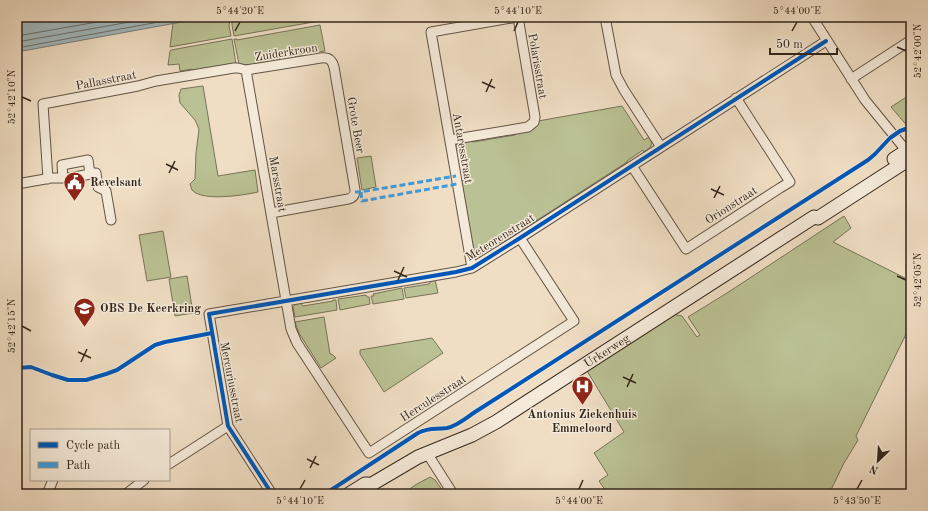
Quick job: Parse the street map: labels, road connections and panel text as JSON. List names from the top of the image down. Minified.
{"streets":{"main road":["Urkerweg"],"street":["Zuiderkroon","Polarisstraat","Pallasstraat","Grote Beer","Antaresstraat","Marsstraat","Orionstraat","Meteorenstraat","Mercuriusstraat","Herculesstraat"]},"crossings":[["Zuiderkroon","Pallasstraat"],["Zuiderkroon","Grote Beer"],["Zuiderkroon","Marsstraat"],["Polarisstraat","Antaresstraat"],["Pallasstraat","Marsstraat"],["Grote Beer","Marsstraat"],["Antaresstraat","Meteorenstraat"],["Marsstraat","Meteorenstraat"],["Marsstraat","Herculesstraat"],["Orionstraat","Meteorenstraat"],["Meteorenstraat","Mercuriusstraat"],["Meteorenstraat","Herculesstraat"]],"places":{"public building":["Revelsant"],"school or university":["OBS De Keerkring"],"hospital":["Antonius Ziekenhuis Emmeloord"]},"legend":["Cycle path","Path"],"scale_bar":"50 m","north":"bottom left","coordinates":["5°44'20\"E","5°44'10\"E","5°44'00\"E","52°42'00\"N","52°42'10\"N","52°42'05\"N","52°42'15\"N","5°43'50\"E"]}
